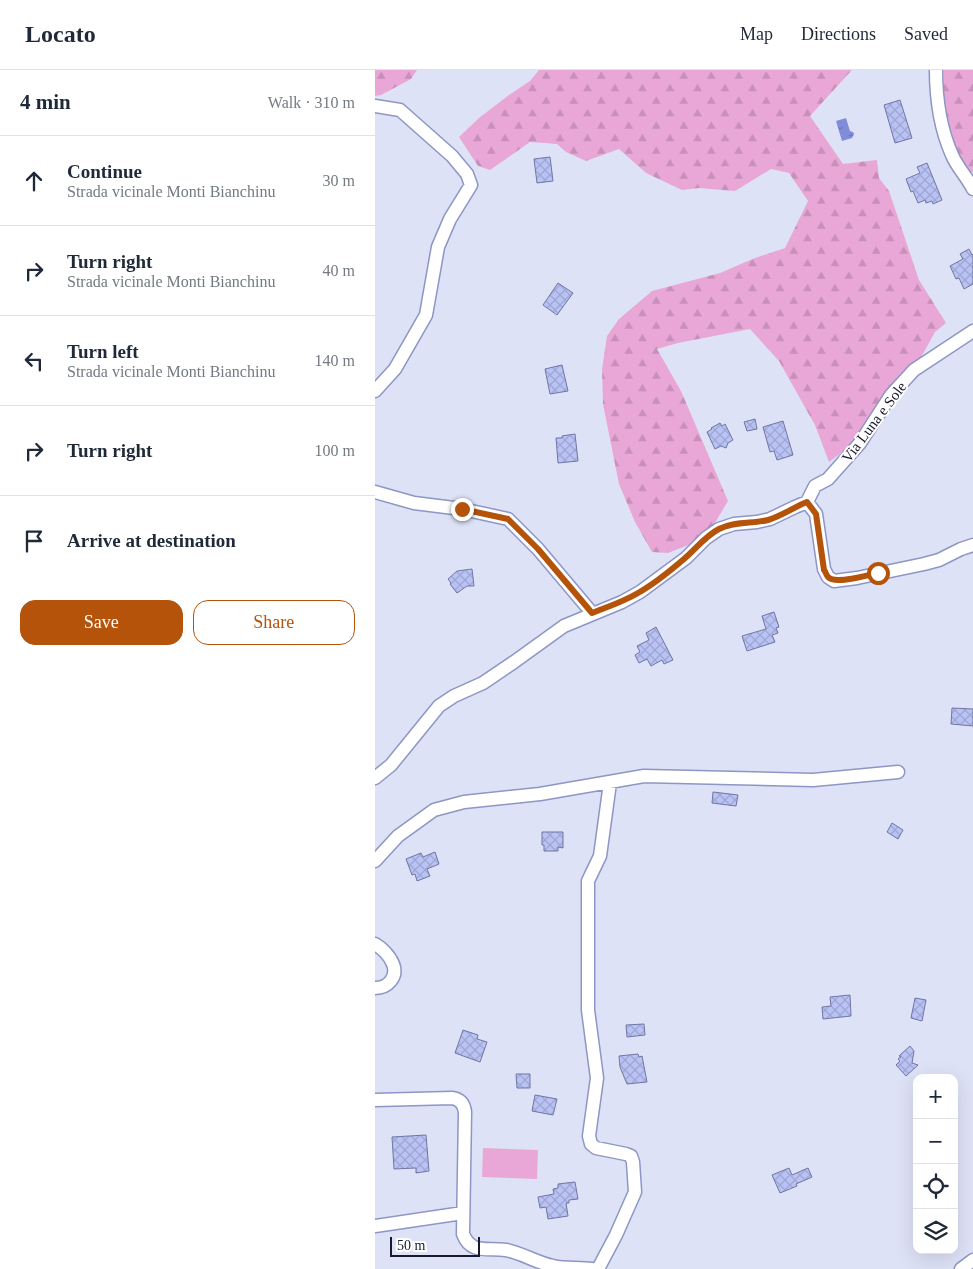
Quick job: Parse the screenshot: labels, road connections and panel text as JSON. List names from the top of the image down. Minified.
{"streets":{"street":["Via Luna e Sole"]},"scale_bar":"50 m","page":{"header":"Locato","nav":["Map","Directions","Saved"],"heading":["4 min","Walk · 310 m"],"list":[["Continue","Strada vicinale Monti Bianchinu","30 m"],["Turn right","Strada vicinale Monti Bianchinu","40 m"],["Turn left","Strada vicinale Monti Bianchinu","140 m"],["Turn right","100 m"],"Arrive at destination"],"buttons":["Save","Share"],"map_buttons":["+","−"],"scale":"50 m"}}
